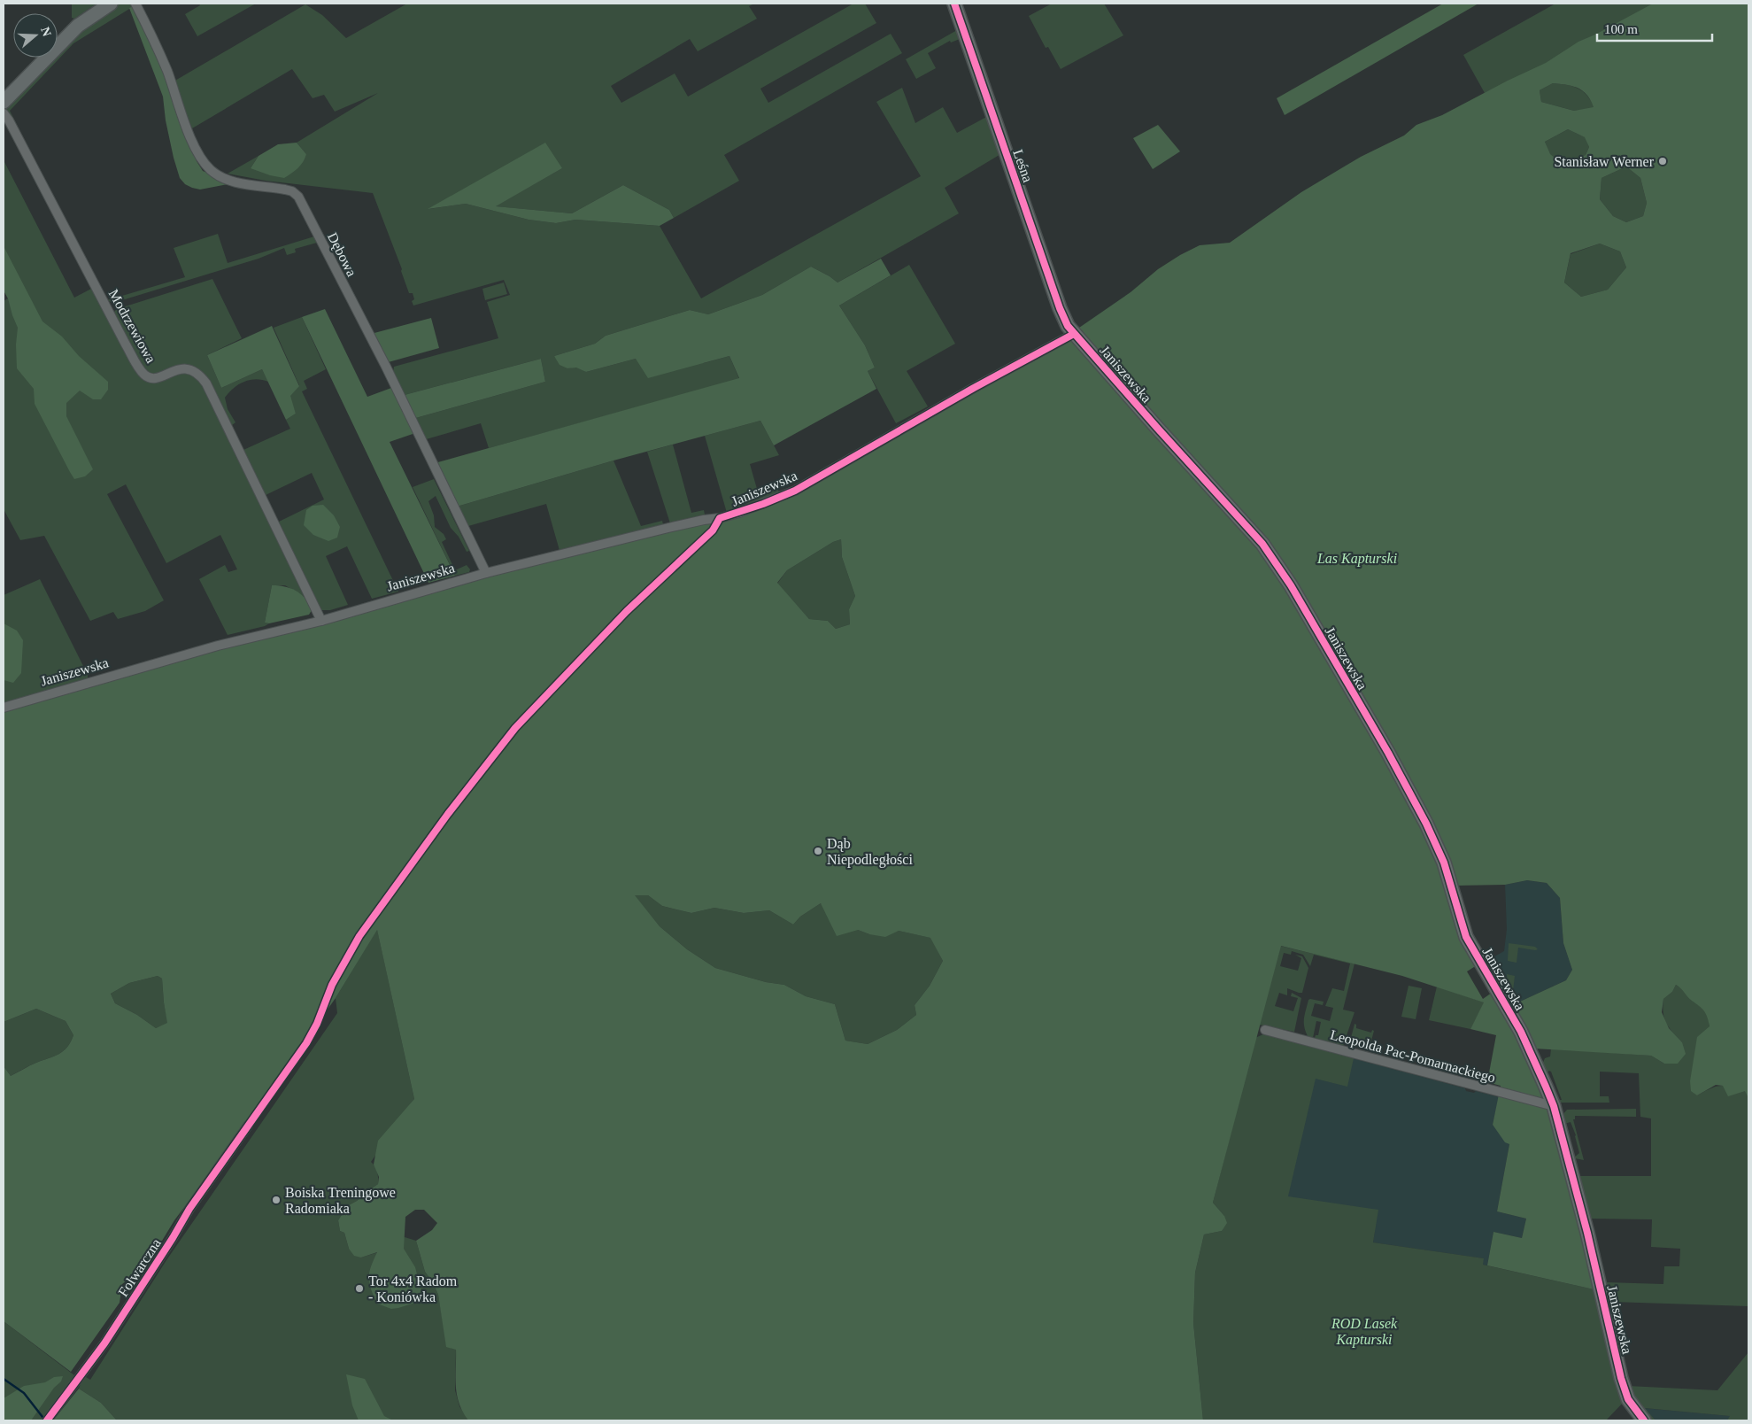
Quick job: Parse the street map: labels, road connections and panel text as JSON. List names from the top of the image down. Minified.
{"streets":{"street":["Leśna","Dębowa","Modrzewiowa","Janiszewska","Leopolda Pac-Pomarnackiego","Folwarczna"]},"crossings":[["Leśna","Janiszewska"],["Dębowa","Janiszewska"],["Modrzewiowa","Janiszewska"],["Janiszewska","Leopolda Pac-Pomarnackiego"]],"parks":["Las Kapturski","ROD Lasek Kapturski"],"places":["Stanisław Werner","Dąb Niepodległości","Boiska Treningowe Radomiaka","Tor 4x4 Radom - Koniówka"],"scale_bar":"100 m","north":"right"}
